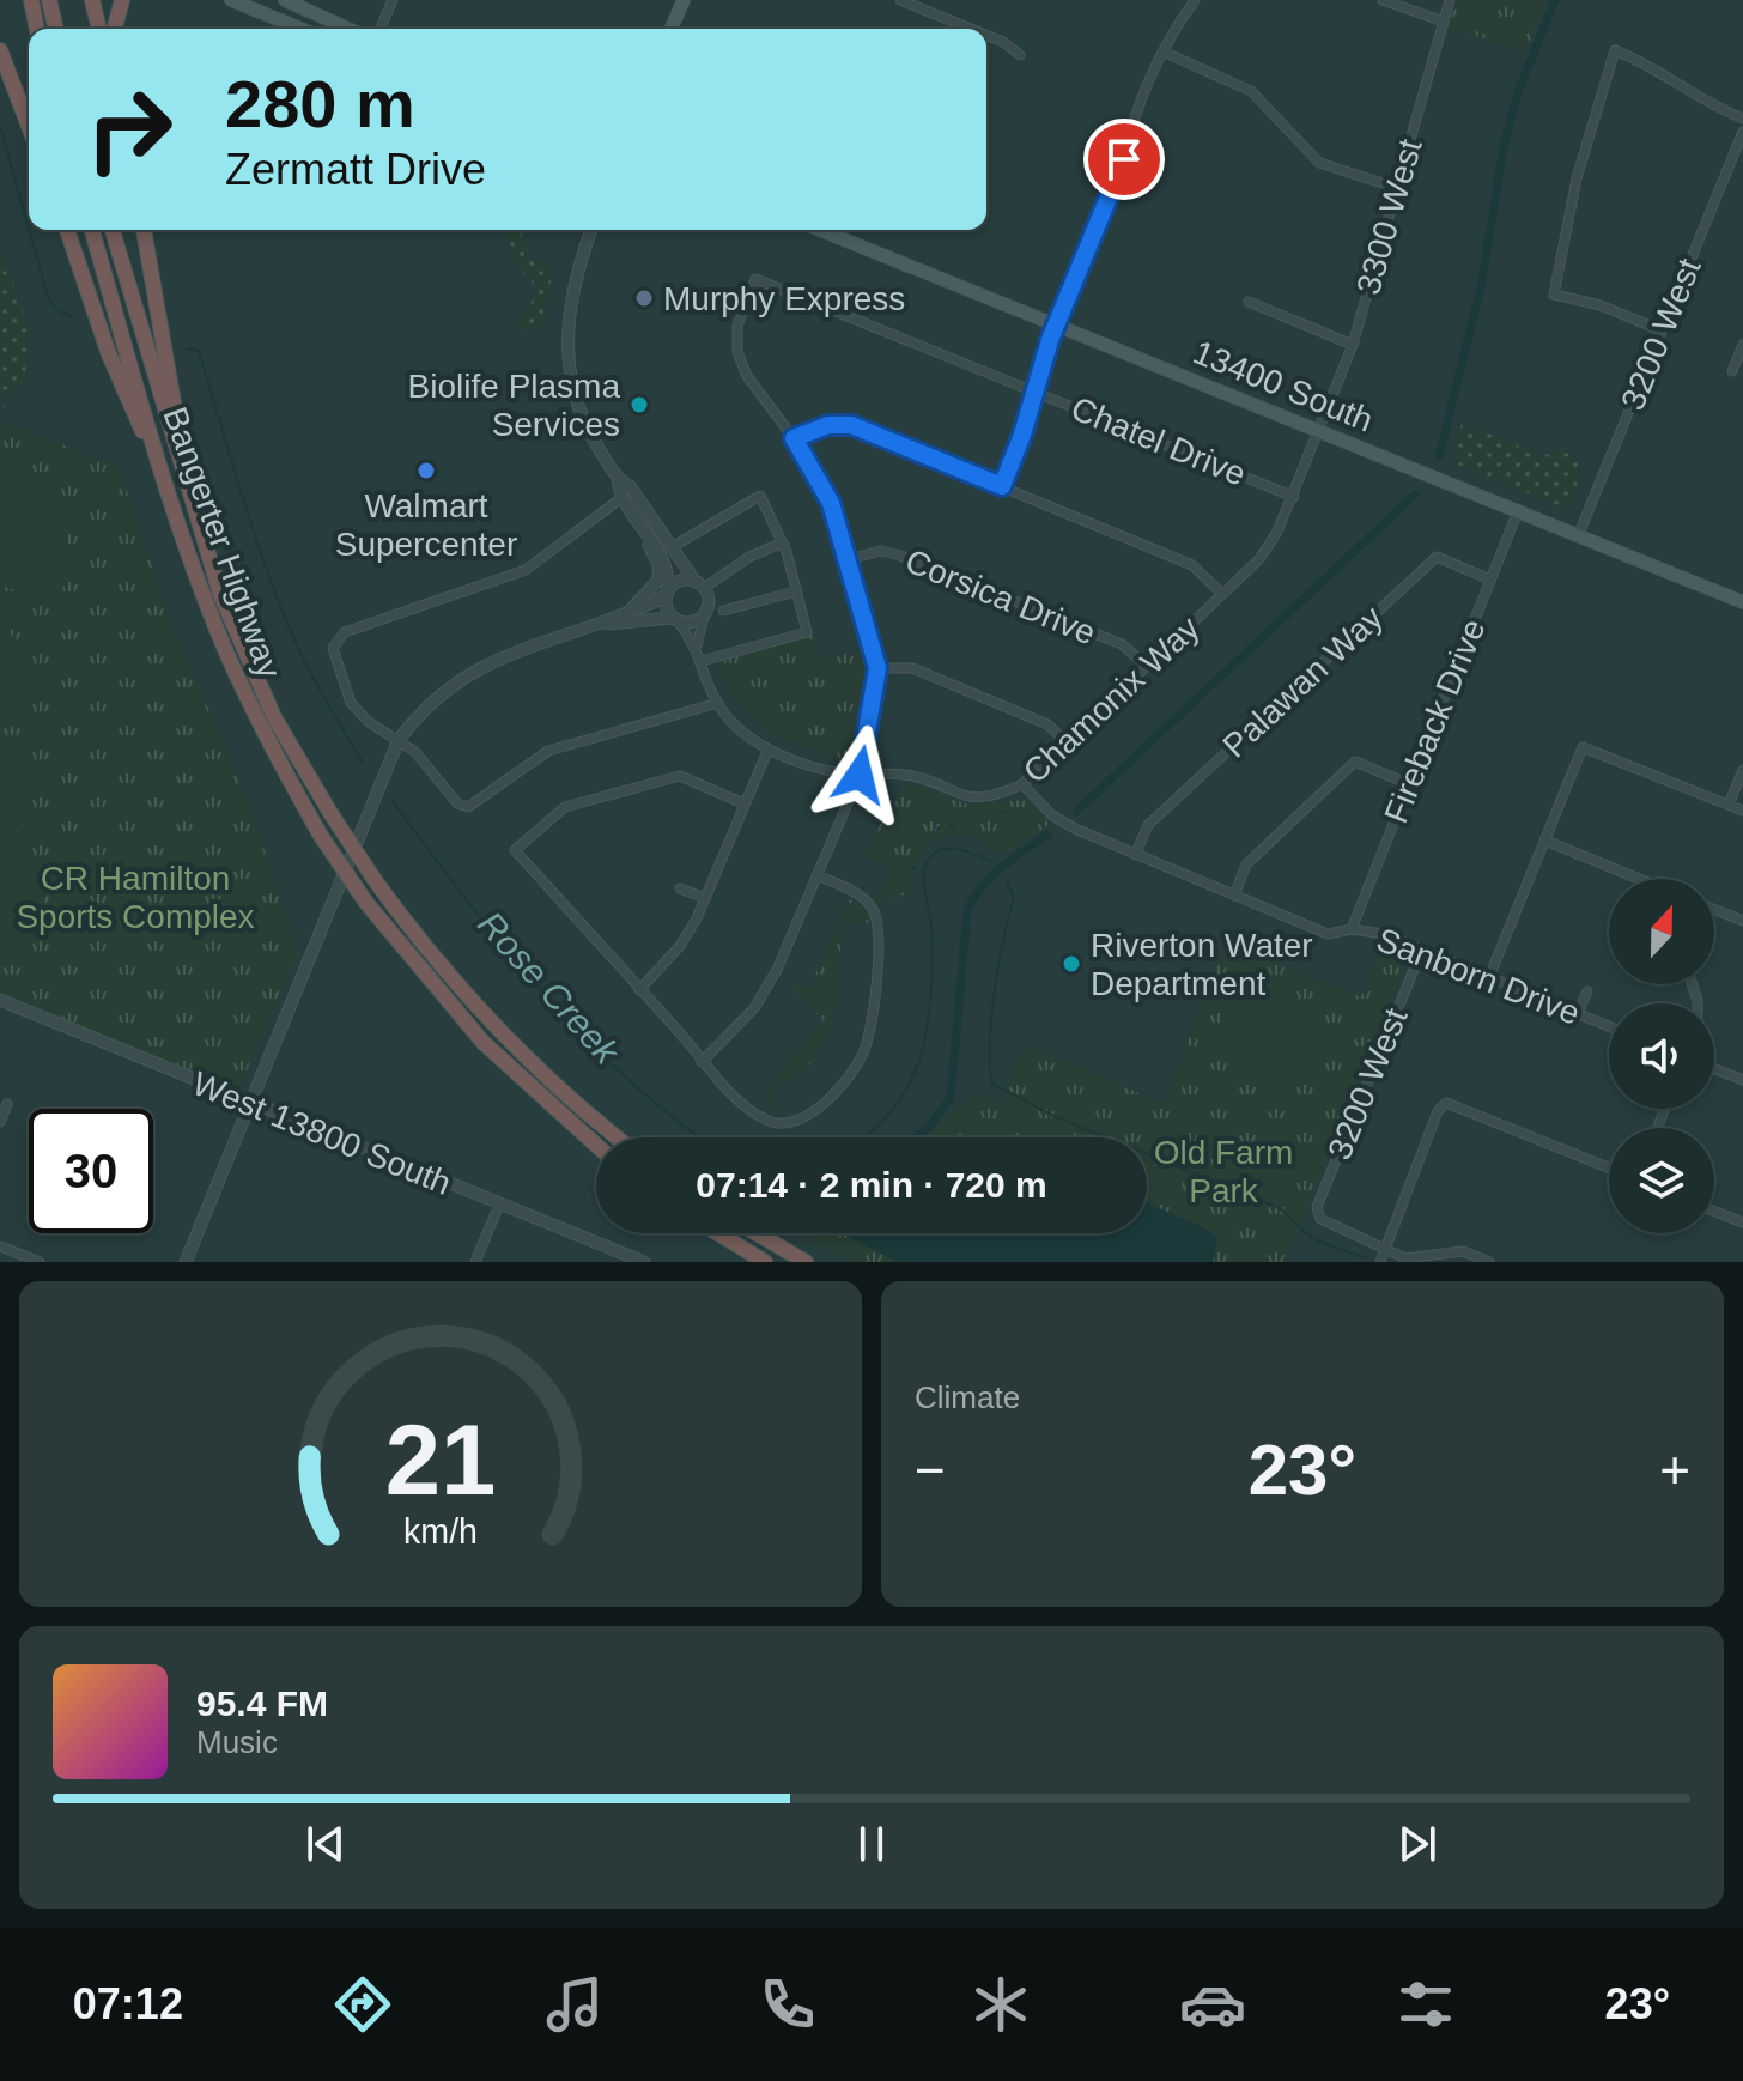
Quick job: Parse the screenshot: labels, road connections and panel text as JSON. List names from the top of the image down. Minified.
{"streets":{"highway":["Bangerter Highway"],"main road":["13400 South"],"street":["3300 West","3200 West","Chatel Drive","Corsica Drive","Palawan Way","Chamonix Way","Fireback Drive","Sanborn Drive","West 13800 South"]},"crossings":[["3300 West","13400 South"],["3300 West","Chamonix Way"],["3200 West","13400 South"],["3200 West","Sanborn Drive"],["13400 South","Chamonix Way"],["13400 South","Fireback Drive"],["Chatel Drive","Chamonix Way"],["Corsica Drive","Chamonix Way"],["Palawan Way","Fireback Drive"],["Palawan Way","Sanborn Drive"],["Chamonix Way","Sanborn Drive"],["Fireback Drive","Sanborn Drive"]],"water":["Rose Creek"],"parks":["CR Hamilton Sports Complex","Old Farm Park"],"places":["Murphy Express","Biolife Plasma Services","Walmart Supercenter","Riverton Water Department"],"north":"top","page":{"turn":["280 m","Zermatt Drive"],"limit":"30","trip":"07:14 · 2 min · 720 m","tile":"Climate","heat":["−","23°","+"],"song":["95.4 FM","Music"],"tabs":["07:12","23°"],"gauge":["21","km/h"]}}
